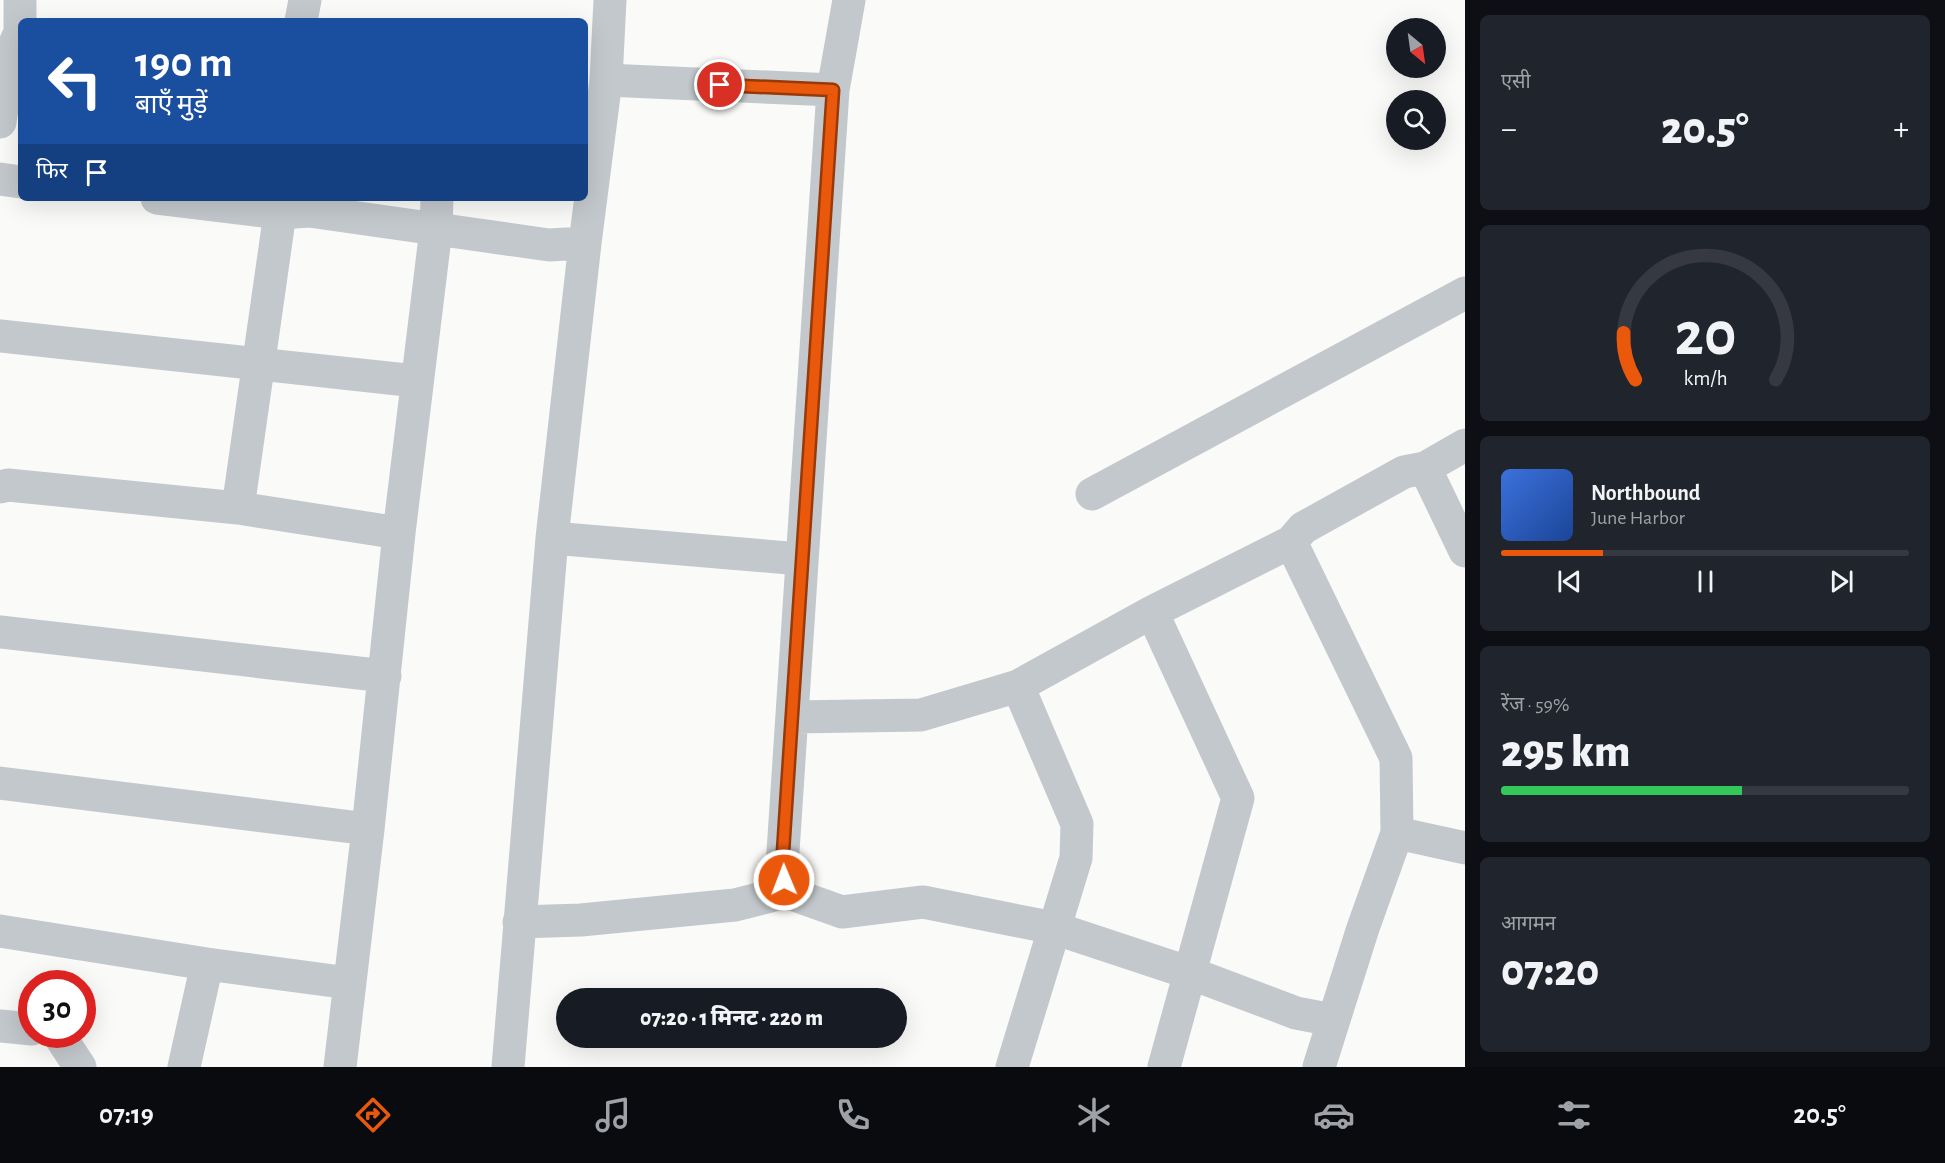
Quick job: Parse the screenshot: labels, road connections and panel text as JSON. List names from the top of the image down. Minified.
{"north":"bottom right","page":{"tile":["एसी",["रेंज · 59%","295 km"],["आगमन","07:20"]],"turn":["190 m","बाएँ मुड़ें"],"heat":["−","20.5°","+"],"then":"फिर","song":["Northbound","June Harbor"],"limit":"30","trip":"07:20 · 1 मिनट · 220 m","tabs":["07:19","20.5°"],"gauge":["20","km/h"]}}
